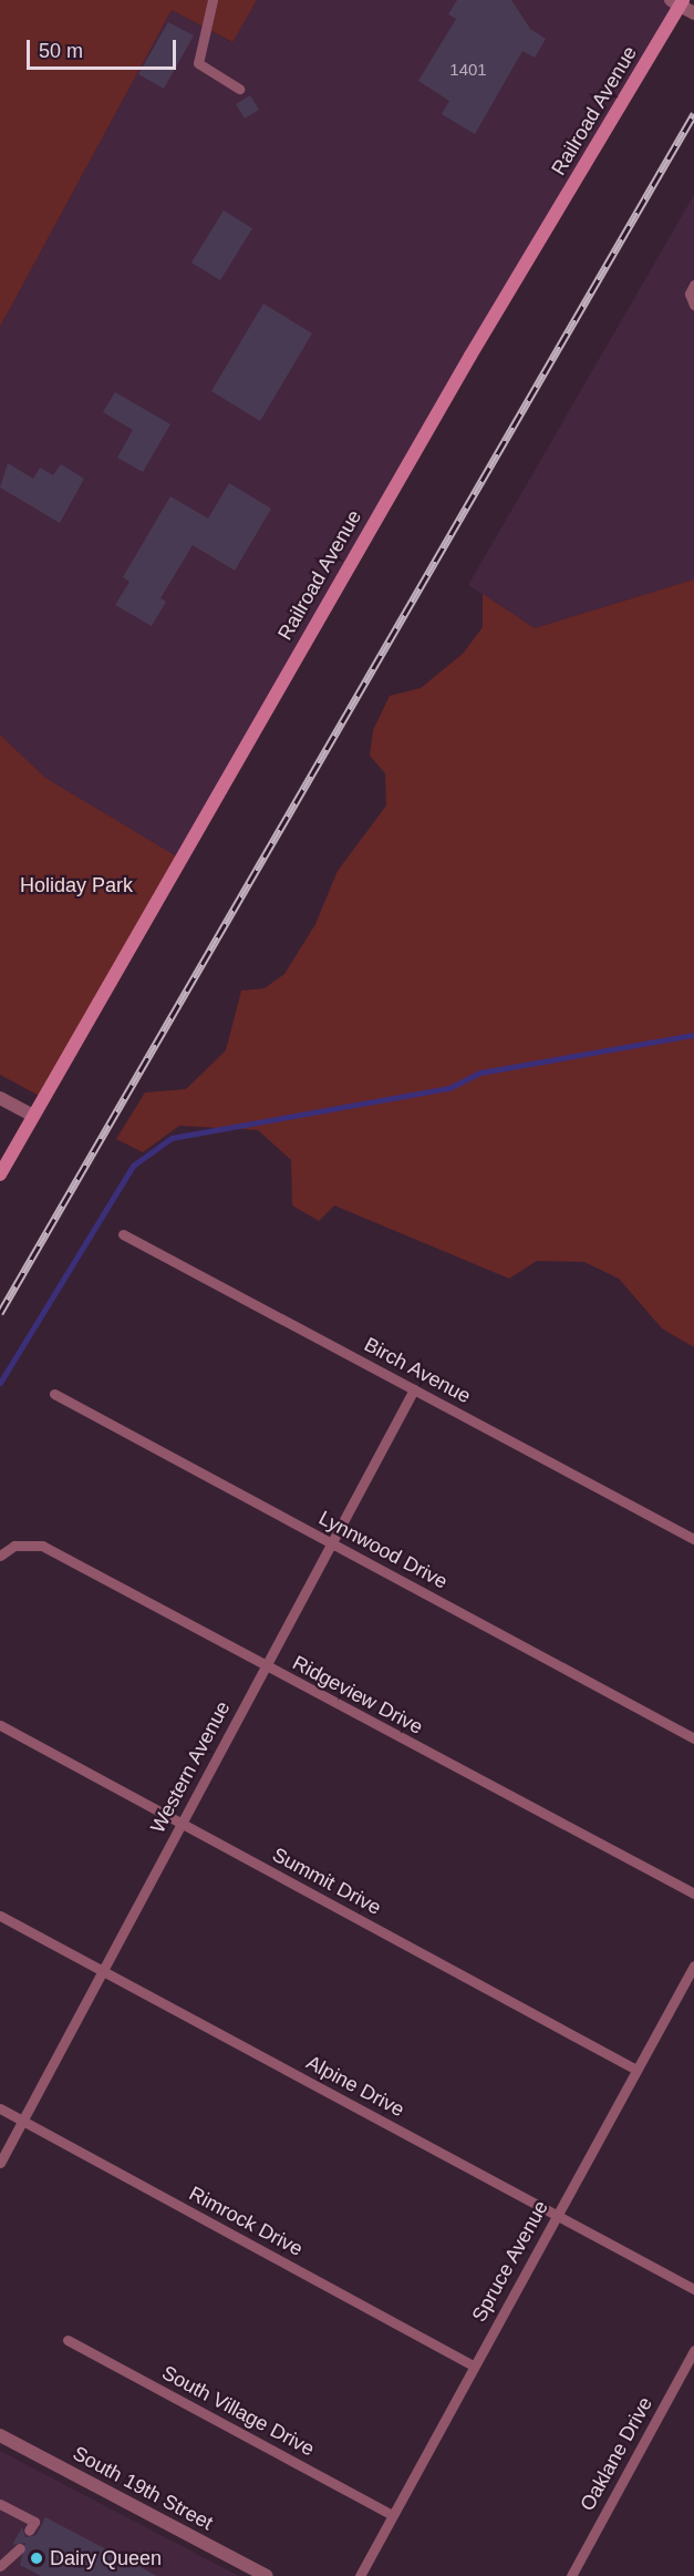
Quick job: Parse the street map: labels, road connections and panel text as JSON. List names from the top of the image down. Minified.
{"streets":{"main road":["Railroad Avenue"],"street":["South 19th Street"],"lane":["Birch Avenue","Lynnwood Drive","Ridgeview Drive","Western Avenue","Summit Drive","Alpine Drive","Rimrock Drive","Spruce Avenue","South Village Drive","Oaklane Drive"]},"crossings":[["Birch Avenue","Western Avenue"],["Lynnwood Drive","Western Avenue"],["Ridgeview Drive","Western Avenue"],["Western Avenue","Summit Drive"],["Western Avenue","Alpine Drive"],["Western Avenue","Rimrock Drive"],["Summit Drive","Spruce Avenue"],["Alpine Drive","Spruce Avenue"],["Rimrock Drive","Spruce Avenue"],["Spruce Avenue","South Village Drive"]],"parks":["Holiday Park"],"places":["Dairy Queen"],"house_numbers":["1401"],"scale_bar":"50 m"}
